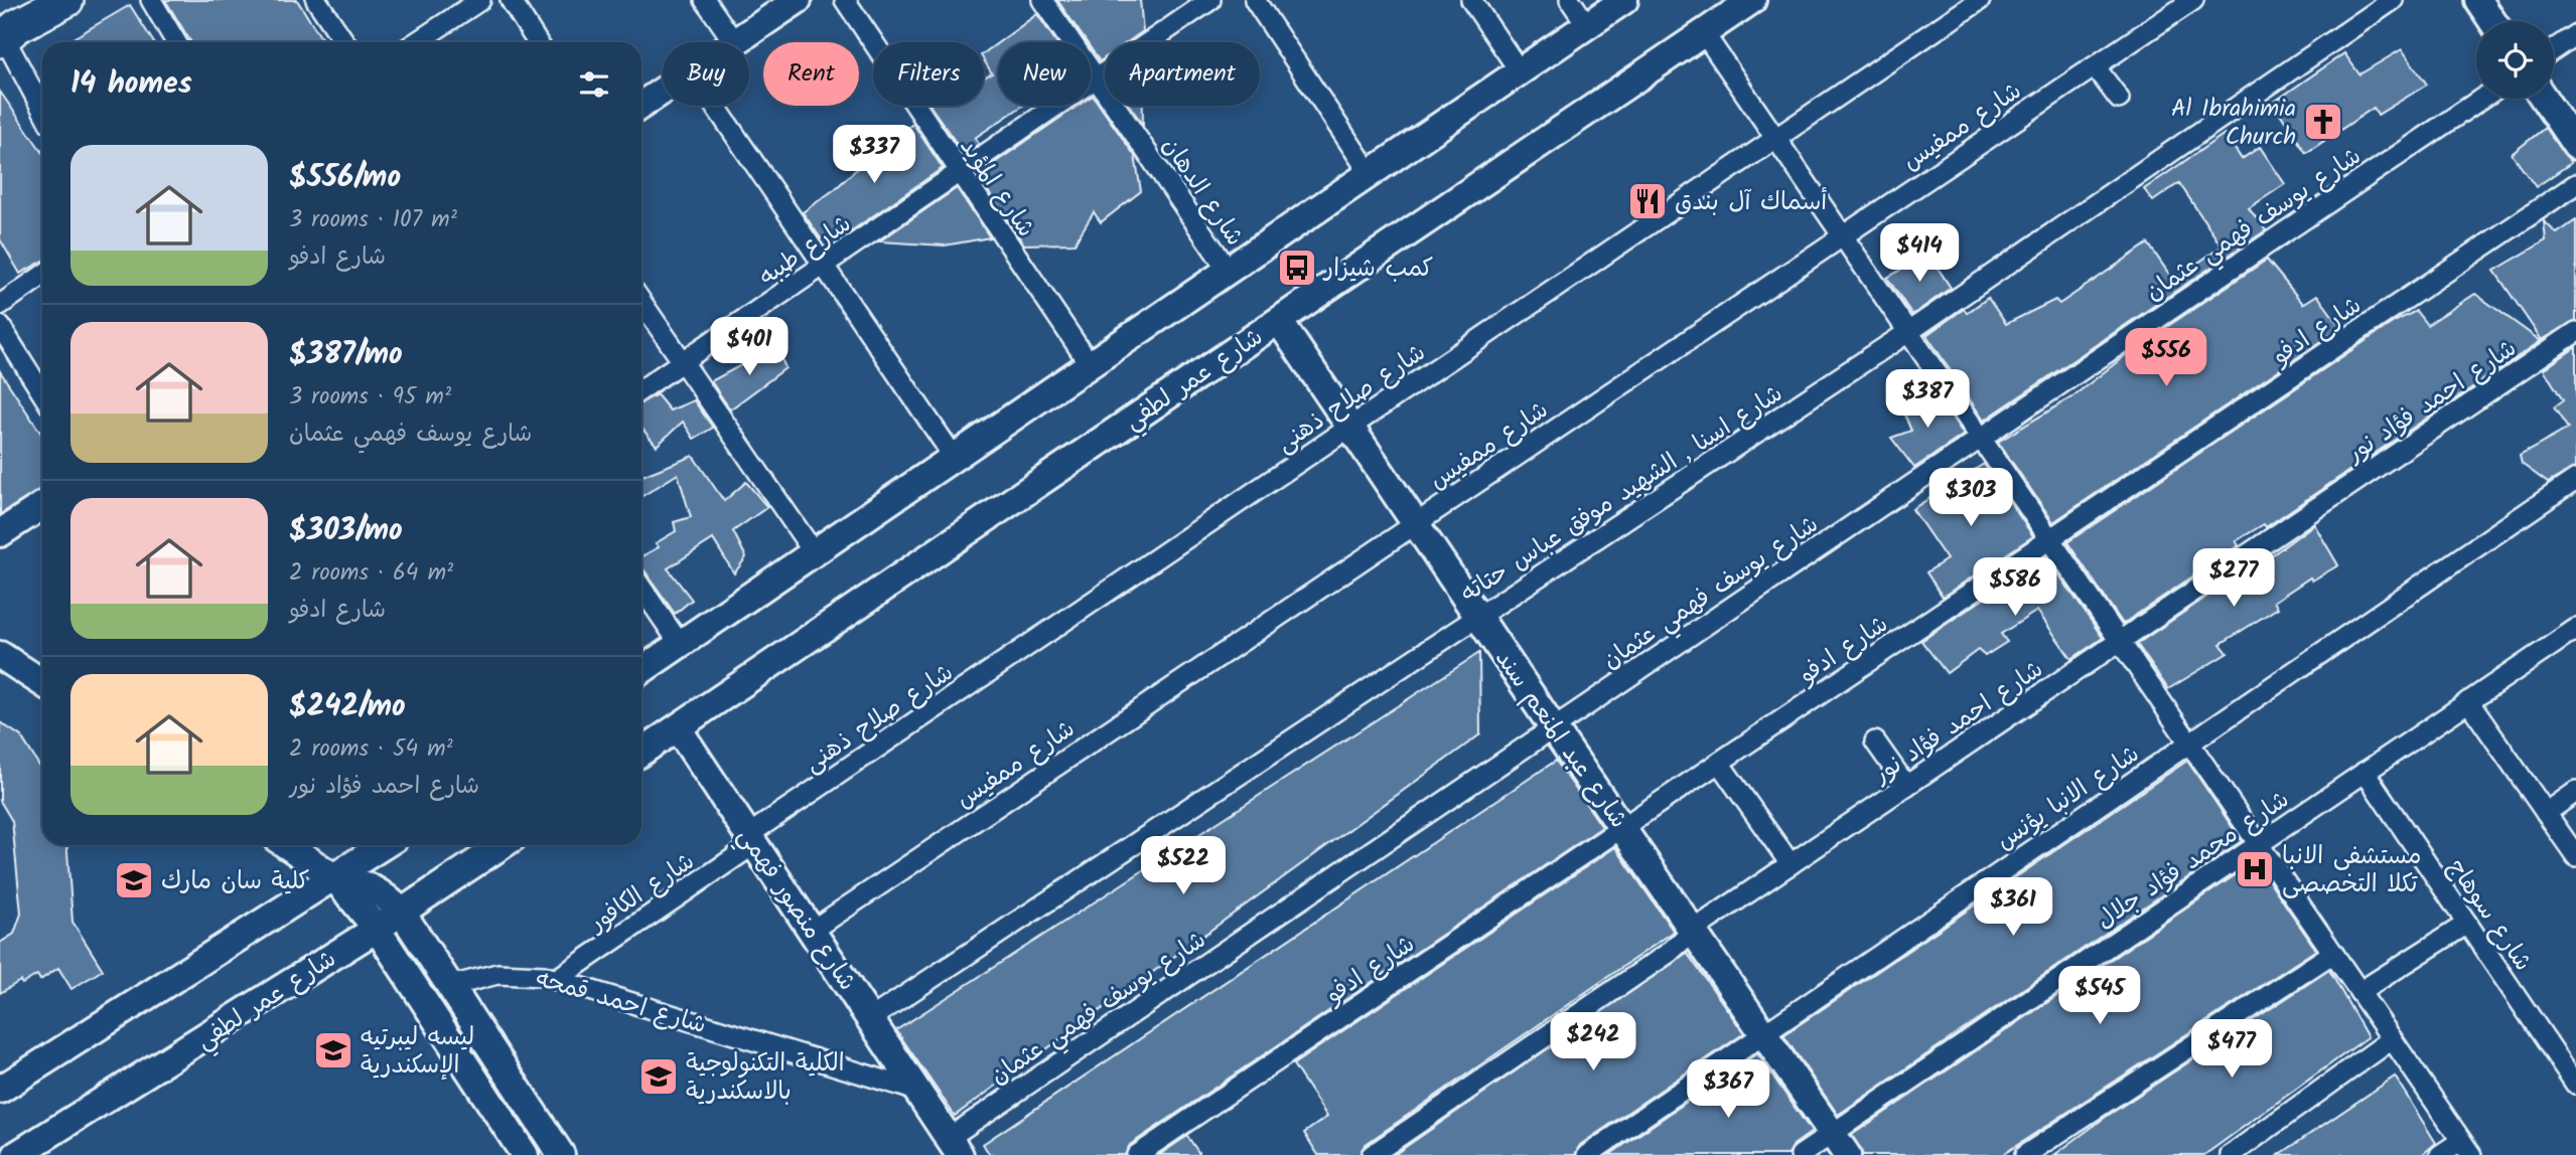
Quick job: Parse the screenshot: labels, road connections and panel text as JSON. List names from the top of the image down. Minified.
{"streets":{"street":["شارع ممفيس","شارع المؤيد","شارع الدهان","شارع يوسف فهمي عثمان","شارع طيبه","شارع ادفو","شارع عمر لطفي","شارع صلاح ذهنى","شارع احمد فؤاد نور","شارع اسنا , الشهيد موفق عباس حتاته","شارع عبد المنعم سند","شارع الانبا يؤنس","شارع محمد فؤاد جلال","شارع الكافور","شارع منصور فهمي","شارع سوهاج","شارع احمد قمحه"]},"crossings":[["شارع ممفيس","شارع عبد المنعم سند"],["شارع ممفيس","شارع منصور فهمي"],["شارع المؤيد","شارع طيبه"],["شارع الدهان","شارع طيبه"],["شارع يوسف فهمي عثمان","شارع عبد المنعم سند"],["شارع ادفو","شارع عبد المنعم سند"],["شارع عمر لطفي","شارع عبد المنعم سند"],["شارع عمر لطفي","شارع منصور فهمي"],["شارع صلاح ذهنى","شارع عبد المنعم سند"],["شارع صلاح ذهنى","شارع الكافور"],["شارع صلاح ذهنى","شارع منصور فهمي"],["شارع احمد فؤاد نور","شارع عبد المنعم سند"],["شارع اسنا , الشهيد موفق عباس حتاته","شارع عبد المنعم سند"],["شارع اسنا , الشهيد موفق عباس حتاته","شارع منصور فهمي"],["شارع عبد المنعم سند","شارع الانبا يؤنس"],["شارع عبد المنعم سند","شارع محمد فؤاد جلال"],["شارع محمد فؤاد جلال","شارع سوهاج"],["شارع الكافور","شارع منصور فهمي"],["شارع الكافور","شارع احمد قمحه"],["شارع منصور فهمي","شارع احمد قمحه"]],"places":{"church":["Al Ibrahimia Church"],"restaurant":["أسماك آل بندق"],"bus stop":["كمب شيزار"],"hospital":["مستشفى الانبا تكلا التخصصى"],"school or university":["كلية سان مارك","ليسه ليبرتيه الإسكندرية","الكلية التكنولوجية بالاسكندرية"]},"page":{"chip":["Buy","Rent","Filters","New","Apartment"],"heading":"14 homes","price":["$337","$414","$401","$556","$387","$303","$277","$586","$522","$361","$545","$242","$477","$367"],"list":[{"name":"$556/mo","note":"3 rooms · 107 m² · شارع ادفو"},{"name":"$387/mo","note":"3 rooms · 95 m² · شارع يوسف فهمي عثمان"},{"name":"$303/mo","note":"2 rooms · 64 m² · شارع ادفو"},{"name":"$242/mo","note":"2 rooms · 54 m² · شارع احمد فؤاد نور"}]}}
